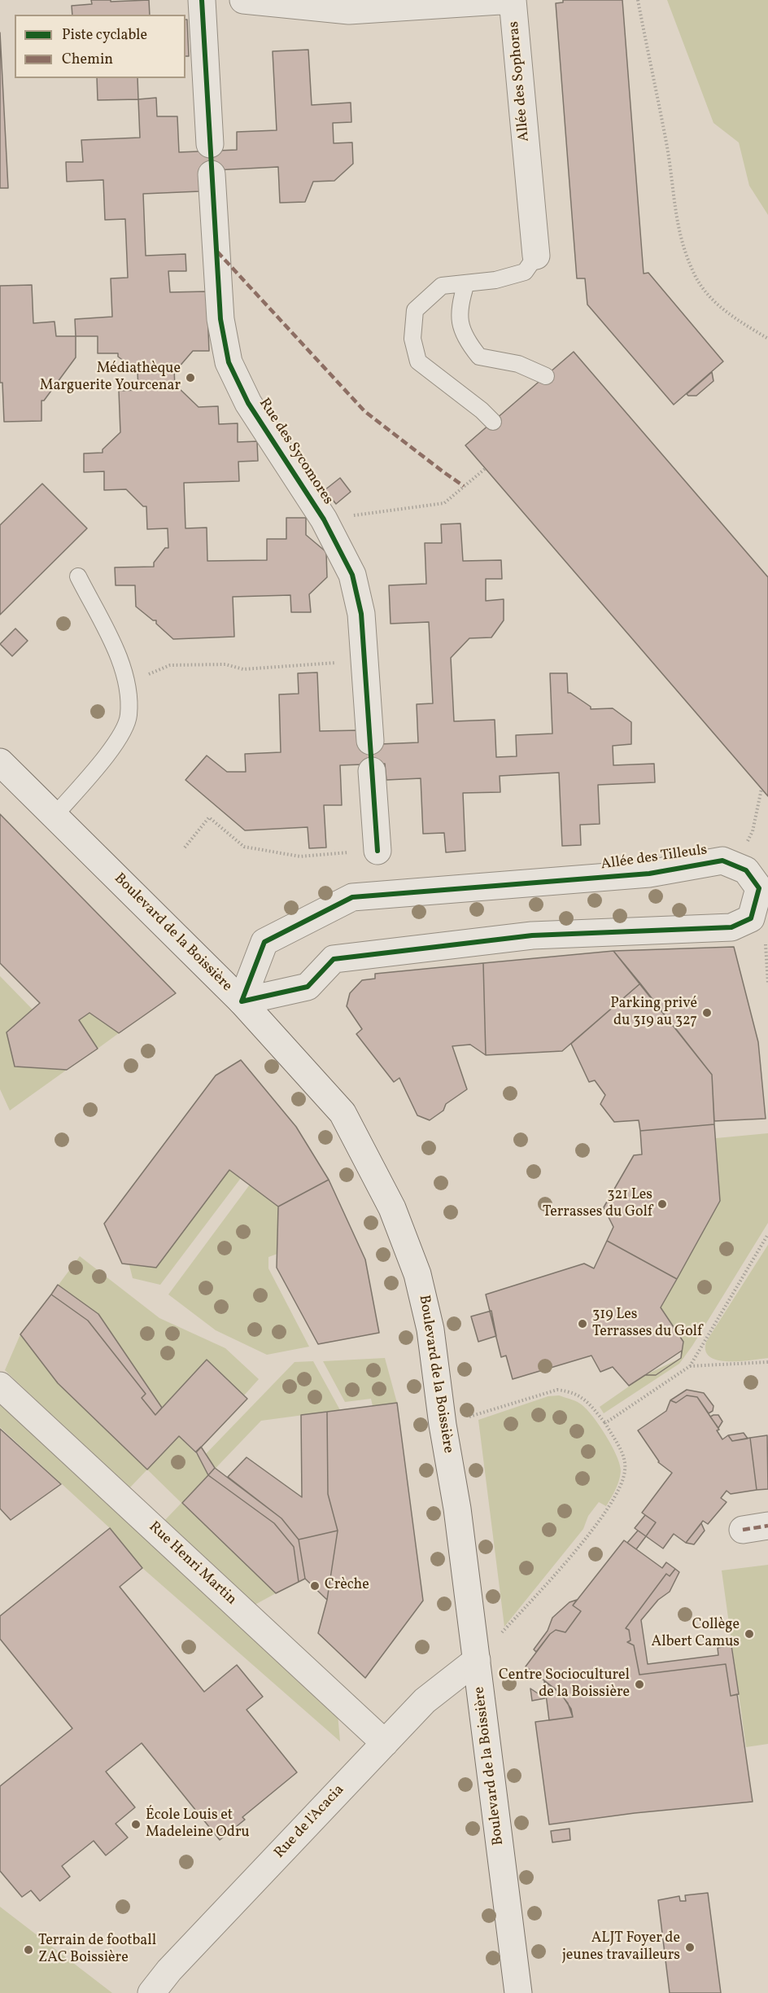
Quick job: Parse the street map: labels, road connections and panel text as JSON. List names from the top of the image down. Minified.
{"streets":{"street":["Allée des Sophoras","Rue des Sycomores","Allée des Tilleuls","Boulevard de la Boissière","Rue Henri Martin","Rue de l'Acacia"]},"crossings":[["Allée des Tilleuls","Boulevard de la Boissière"],["Boulevard de la Boissière","Rue de l'Acacia"],["Rue Henri Martin","Rue de l'Acacia"]],"places":["Médiathèque Marguerite Yourcenar","Parking privé du 319 au 327","321 Les Terrasses du Golf","319 Les Terrasses du Golf","Crèche","Collège Albert Camus","Centre Socioculturel de la Boissière","École Louis et Madeleine Odru","ALJT Foyer de jeunes travailleurs","Terrain de football ZAC Boissière"],"legend":["Piste cyclable","Chemin"]}
